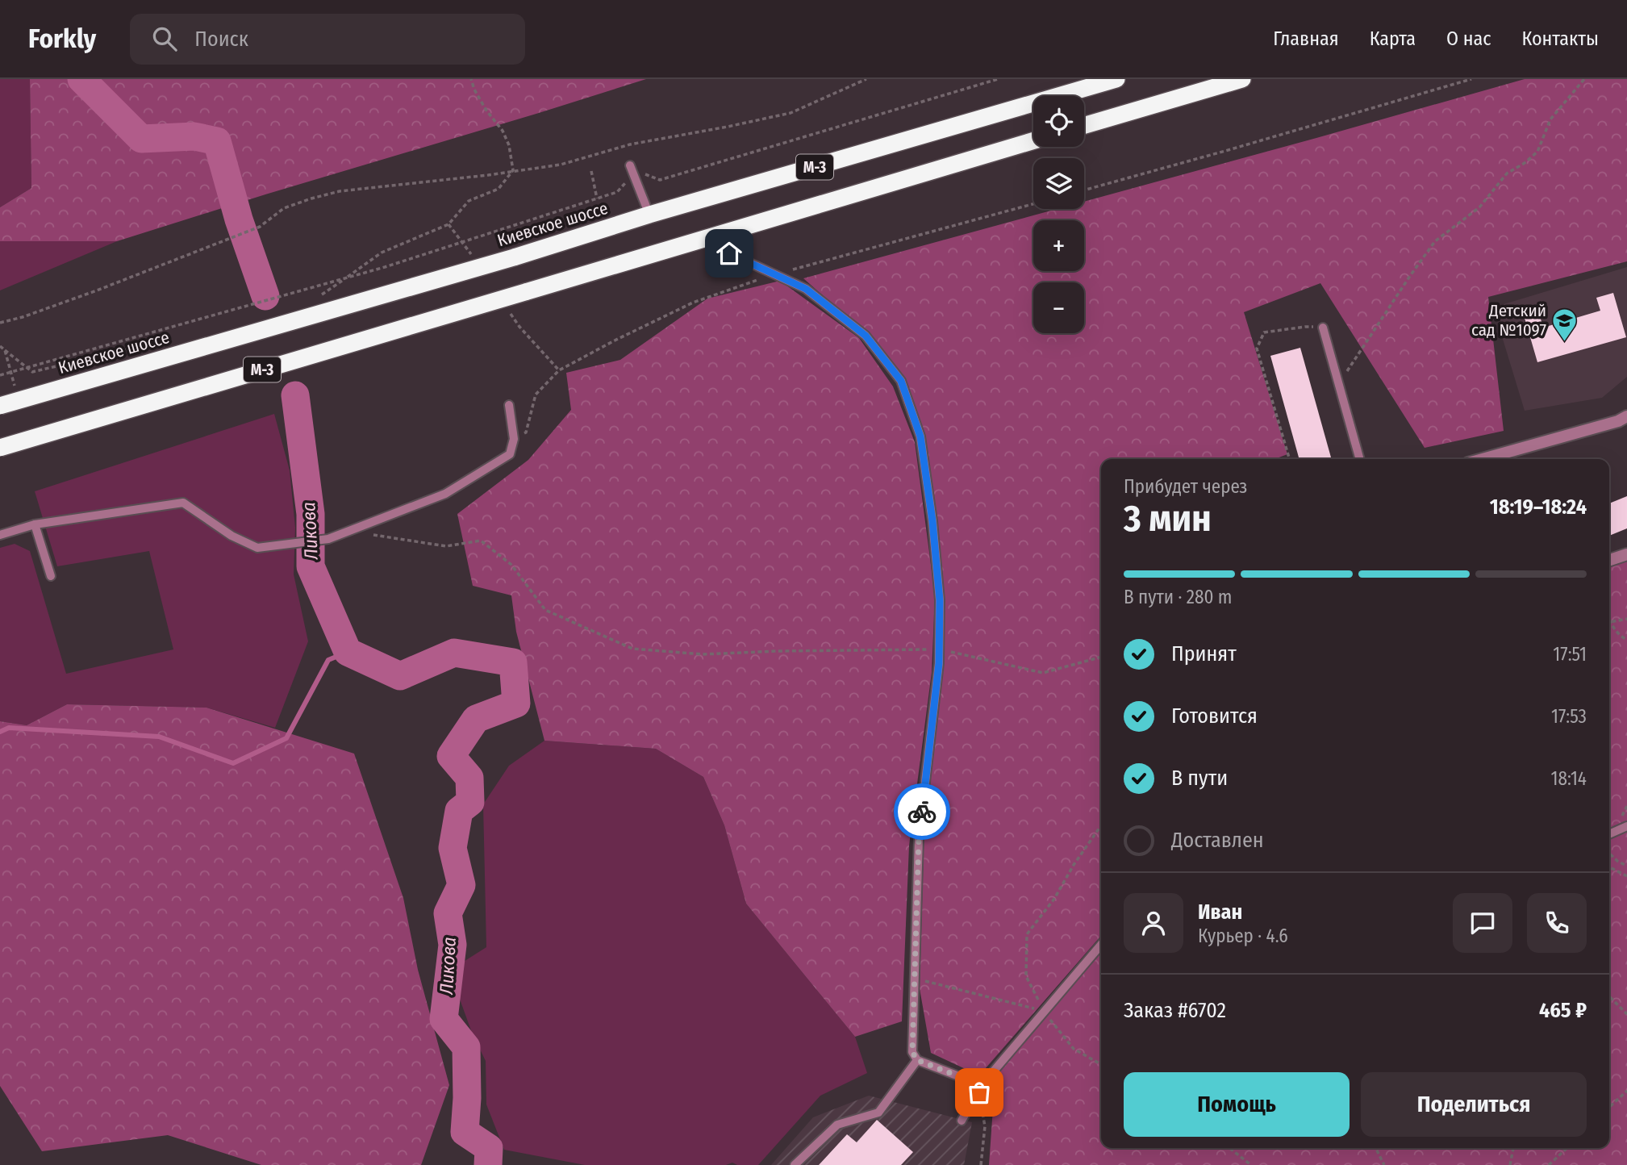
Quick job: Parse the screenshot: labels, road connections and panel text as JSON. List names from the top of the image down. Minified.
{"streets":{"highway":["М-3","Киевское шоссе"]},"water":["Ликова"],"places":{"school or university":["Детский сад №1097"]},"page":{"header":"Forkly","search":"Поиск","nav":["Главная","Карта","О нас","Контакты"],"map_buttons":["+","−"],"heading":["3 мин","Прибудет через","18:19–18:24"],"panel":["Иван","Курьер · 4.6","Заказ #6702","465 ₽"],"bar":"В пути · 280 m","list":[["Принят","17:51"],["Готовится","17:53"],["В пути","18:14"],"Доставлен"],"buttons":["Помощь","Поделиться"]}}
